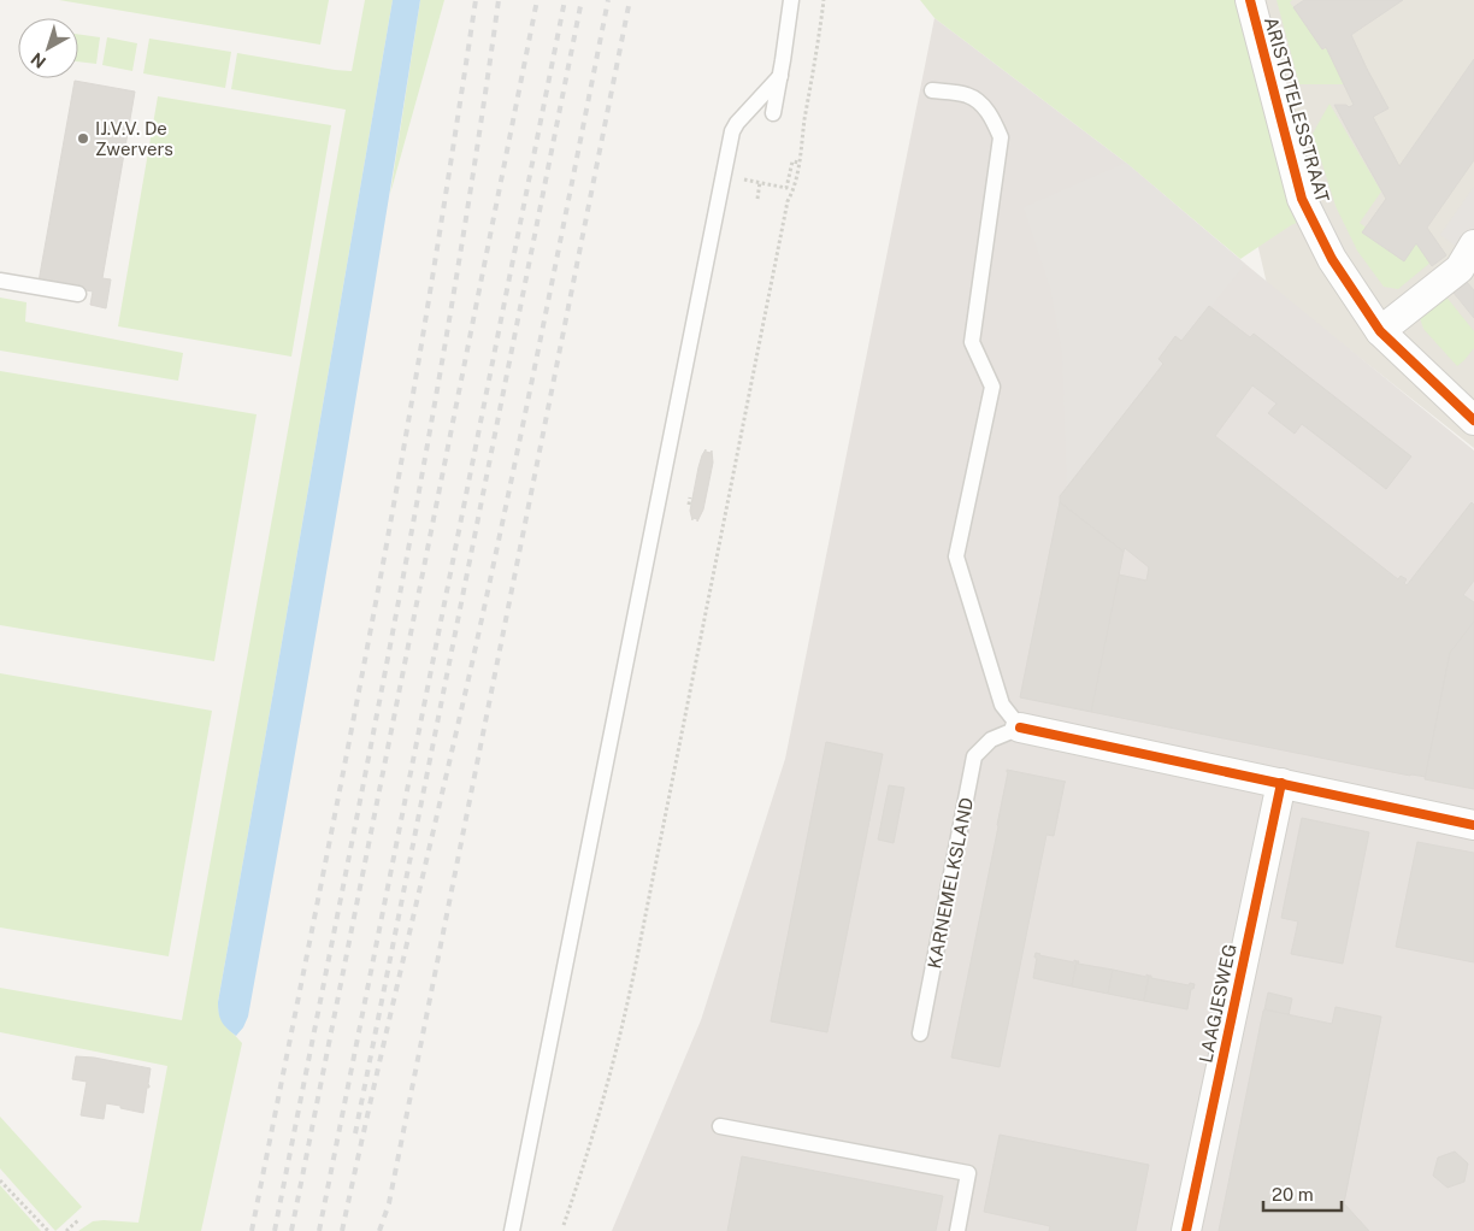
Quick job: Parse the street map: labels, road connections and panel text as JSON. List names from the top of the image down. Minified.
{"streets":{"street":["ARISTOTELESSTRAAT","LAAGJESWEG"],"lane":["KARNEMELKSLAND"]},"places":["IJ.V.V. De Zwervers"],"scale_bar":"20 m","north":"bottom left"}
